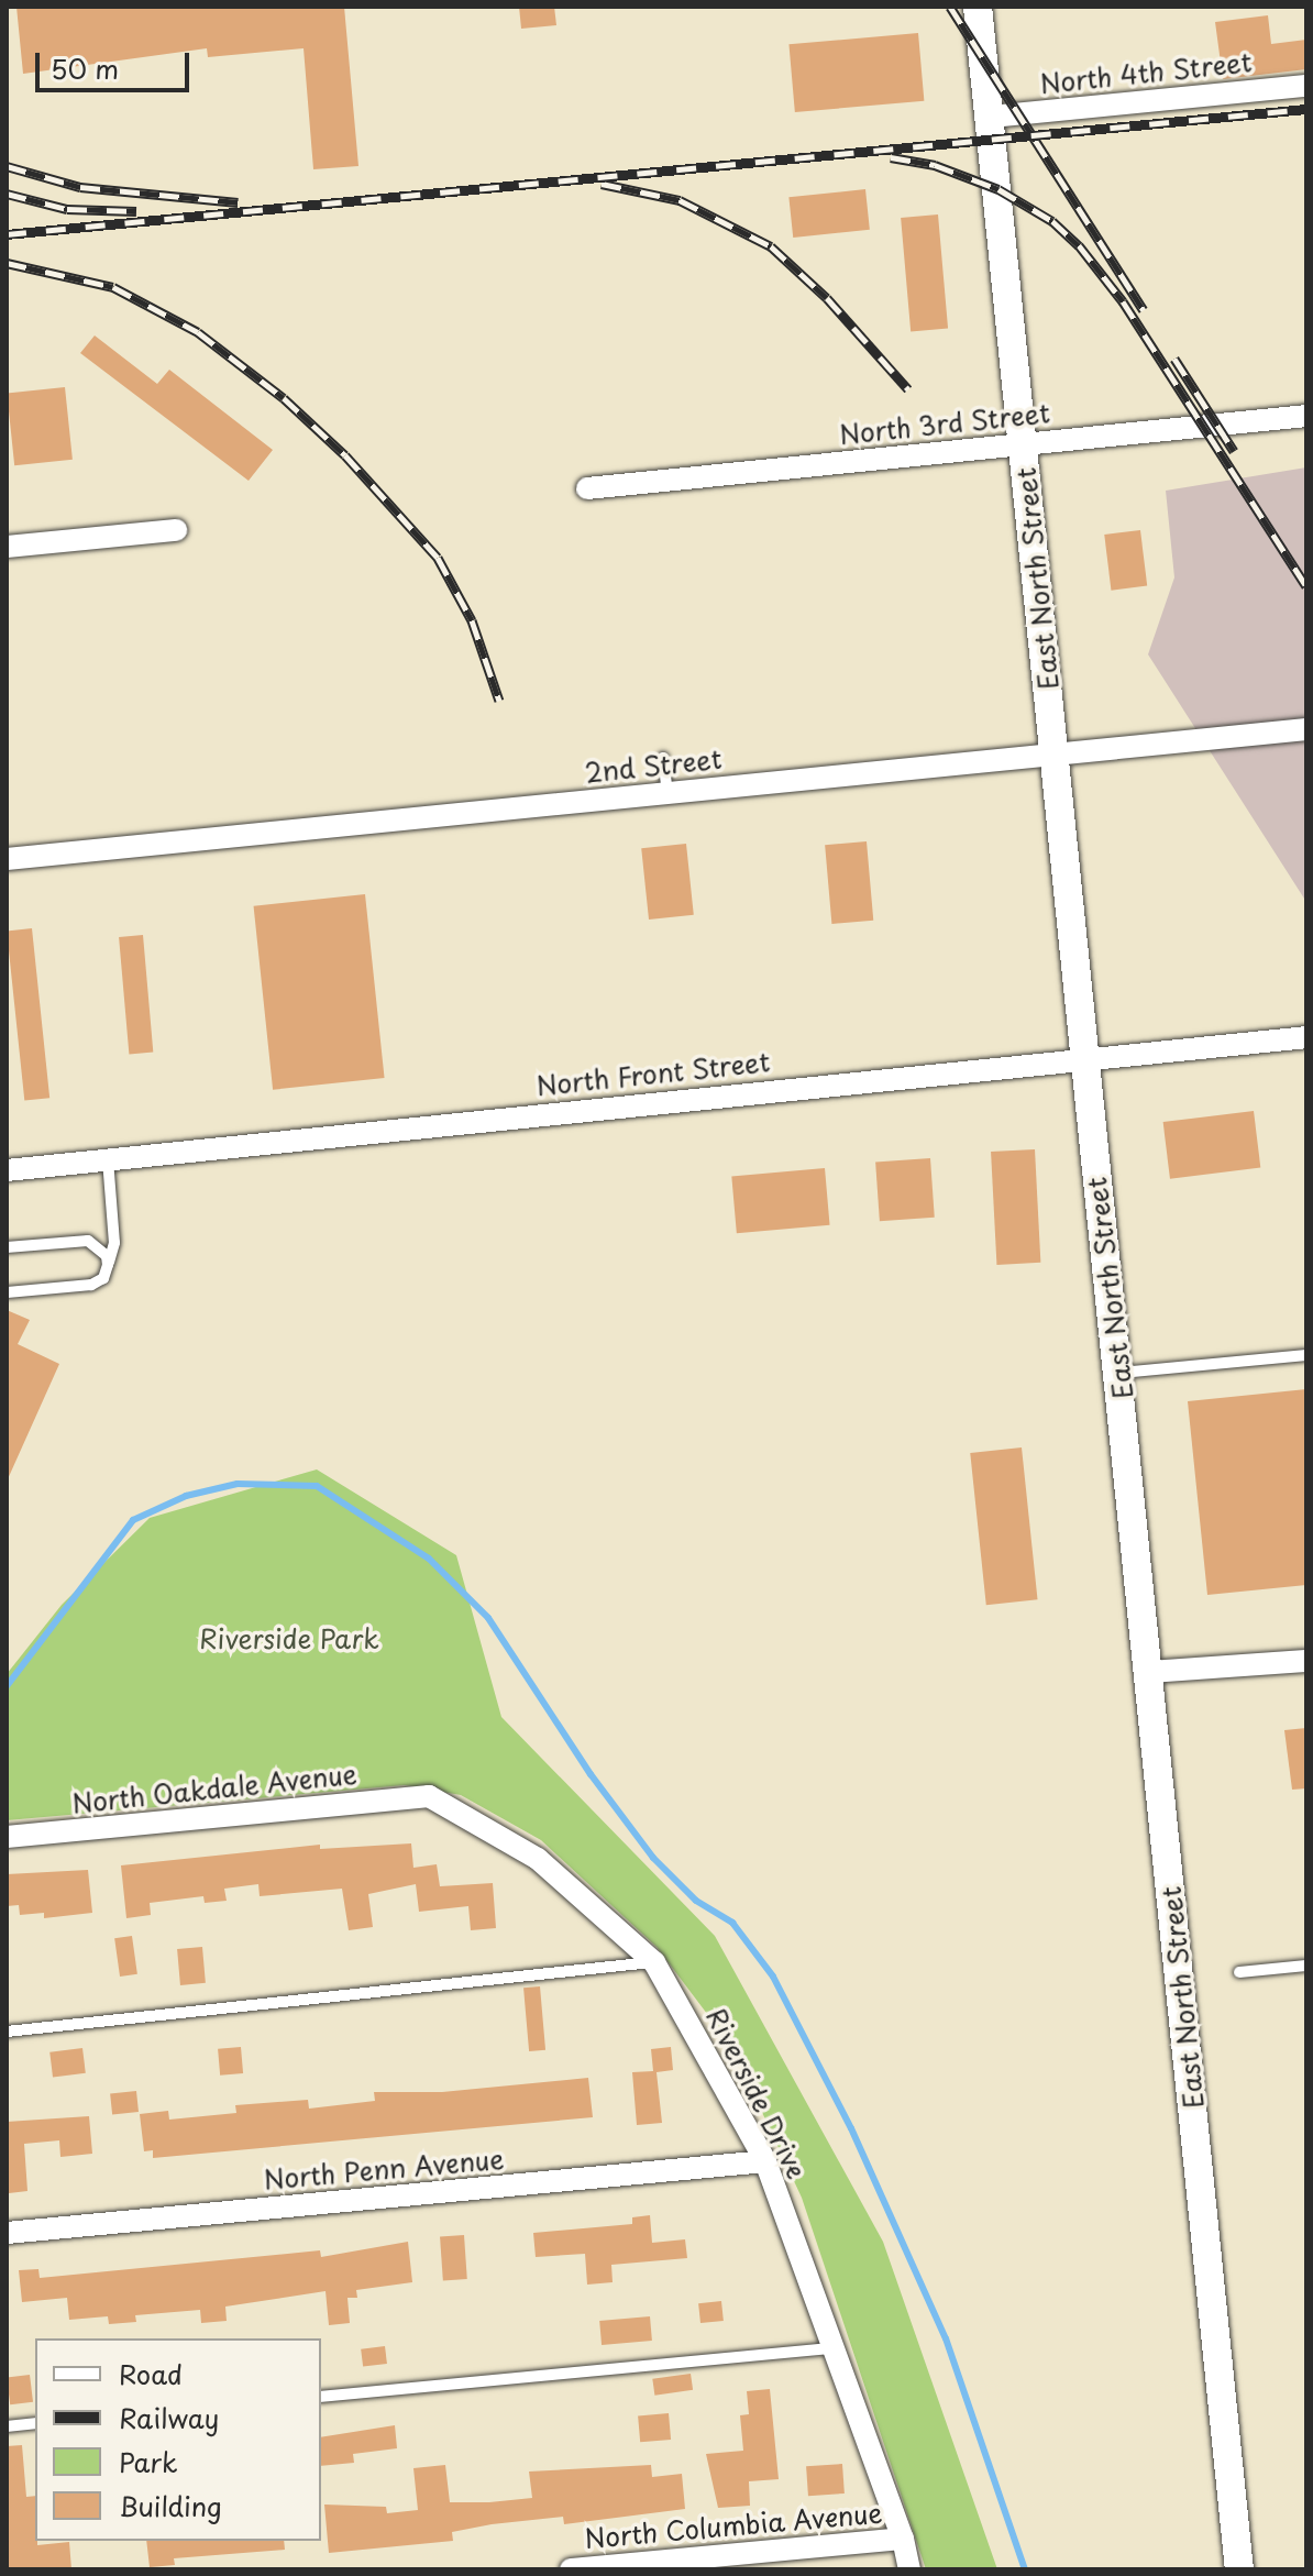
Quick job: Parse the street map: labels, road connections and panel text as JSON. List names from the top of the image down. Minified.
{"streets":{"street":["North 4th Street","North 3rd Street","East North Street","2nd Street","North Front Street","North Oakdale Avenue","Riverside Drive","North Penn Avenue","North Columbia Avenue"]},"crossings":[["North 4th Street","East North Street"],["North 3rd Street","East North Street"],["East North Street","2nd Street"],["East North Street","North Front Street"],["North Oakdale Avenue","Riverside Drive"],["Riverside Drive","North Penn Avenue"],["Riverside Drive","North Columbia Avenue"]],"parks":["Riverside Park"],"legend":["Road","Railway","Park","Building"],"scale_bar":"50 m"}
